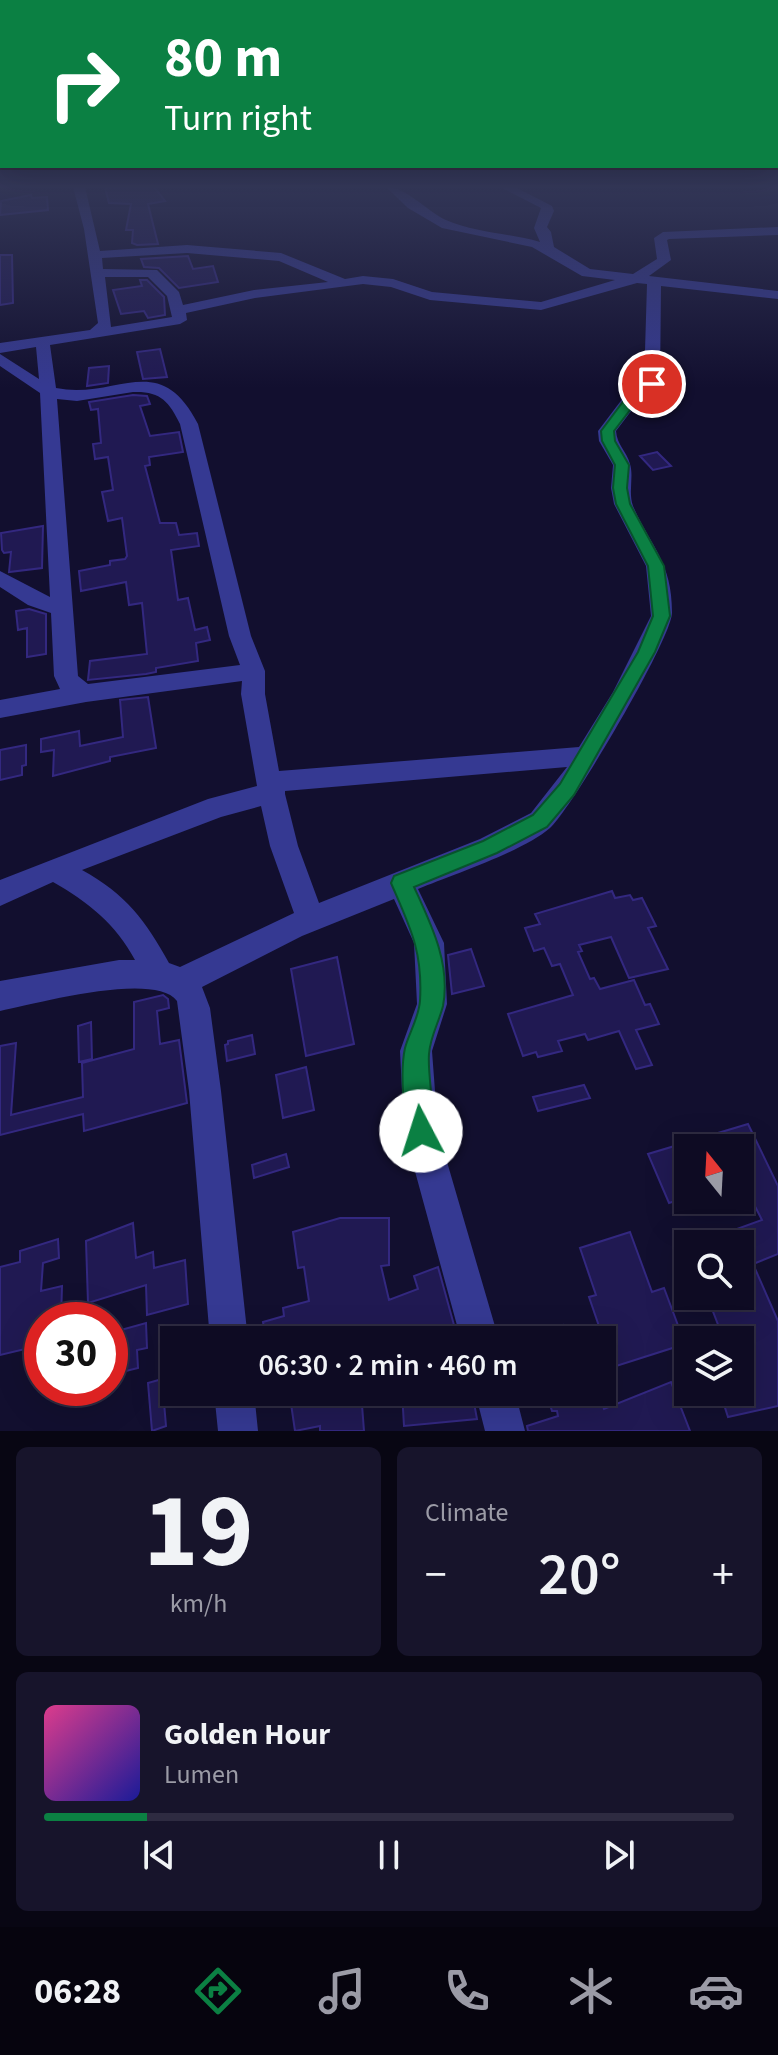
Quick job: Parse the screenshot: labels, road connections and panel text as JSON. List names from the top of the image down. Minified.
{"north":"top","page":{"turn":["80 m","Turn right"],"limit":"30","trip":"06:30 · 2 min · 460 m","tile":[["19","km/h"],"Climate"],"heat":["−","20°","+"],"song":["Golden Hour","Lumen"],"tabs":"06:28"}}
